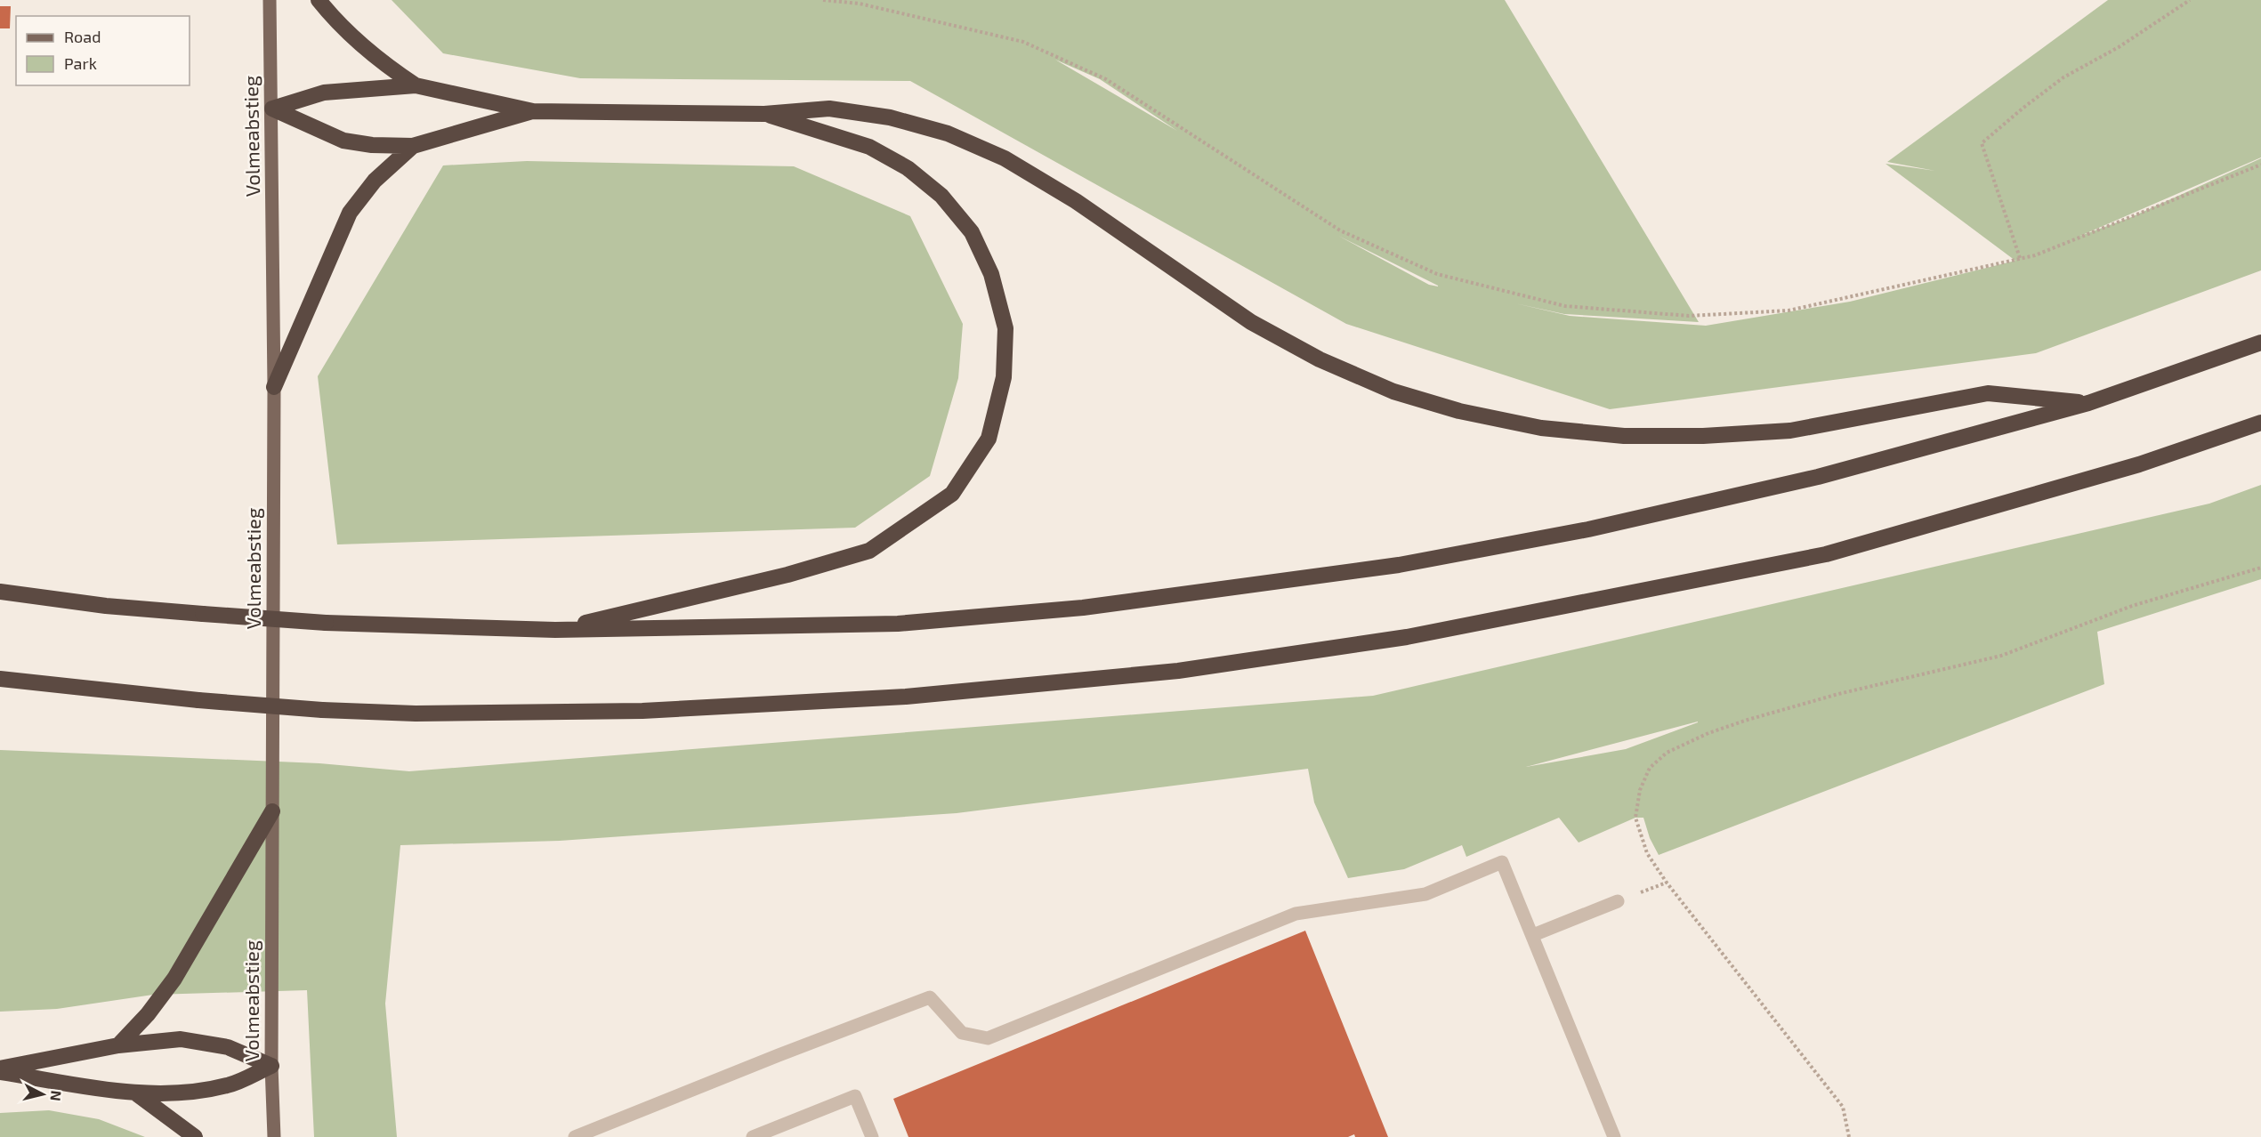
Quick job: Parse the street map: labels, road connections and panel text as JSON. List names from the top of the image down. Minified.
{"streets":{"main road":["Volmeabstieg"]},"legend":["Road","Park"],"north":"right"}
